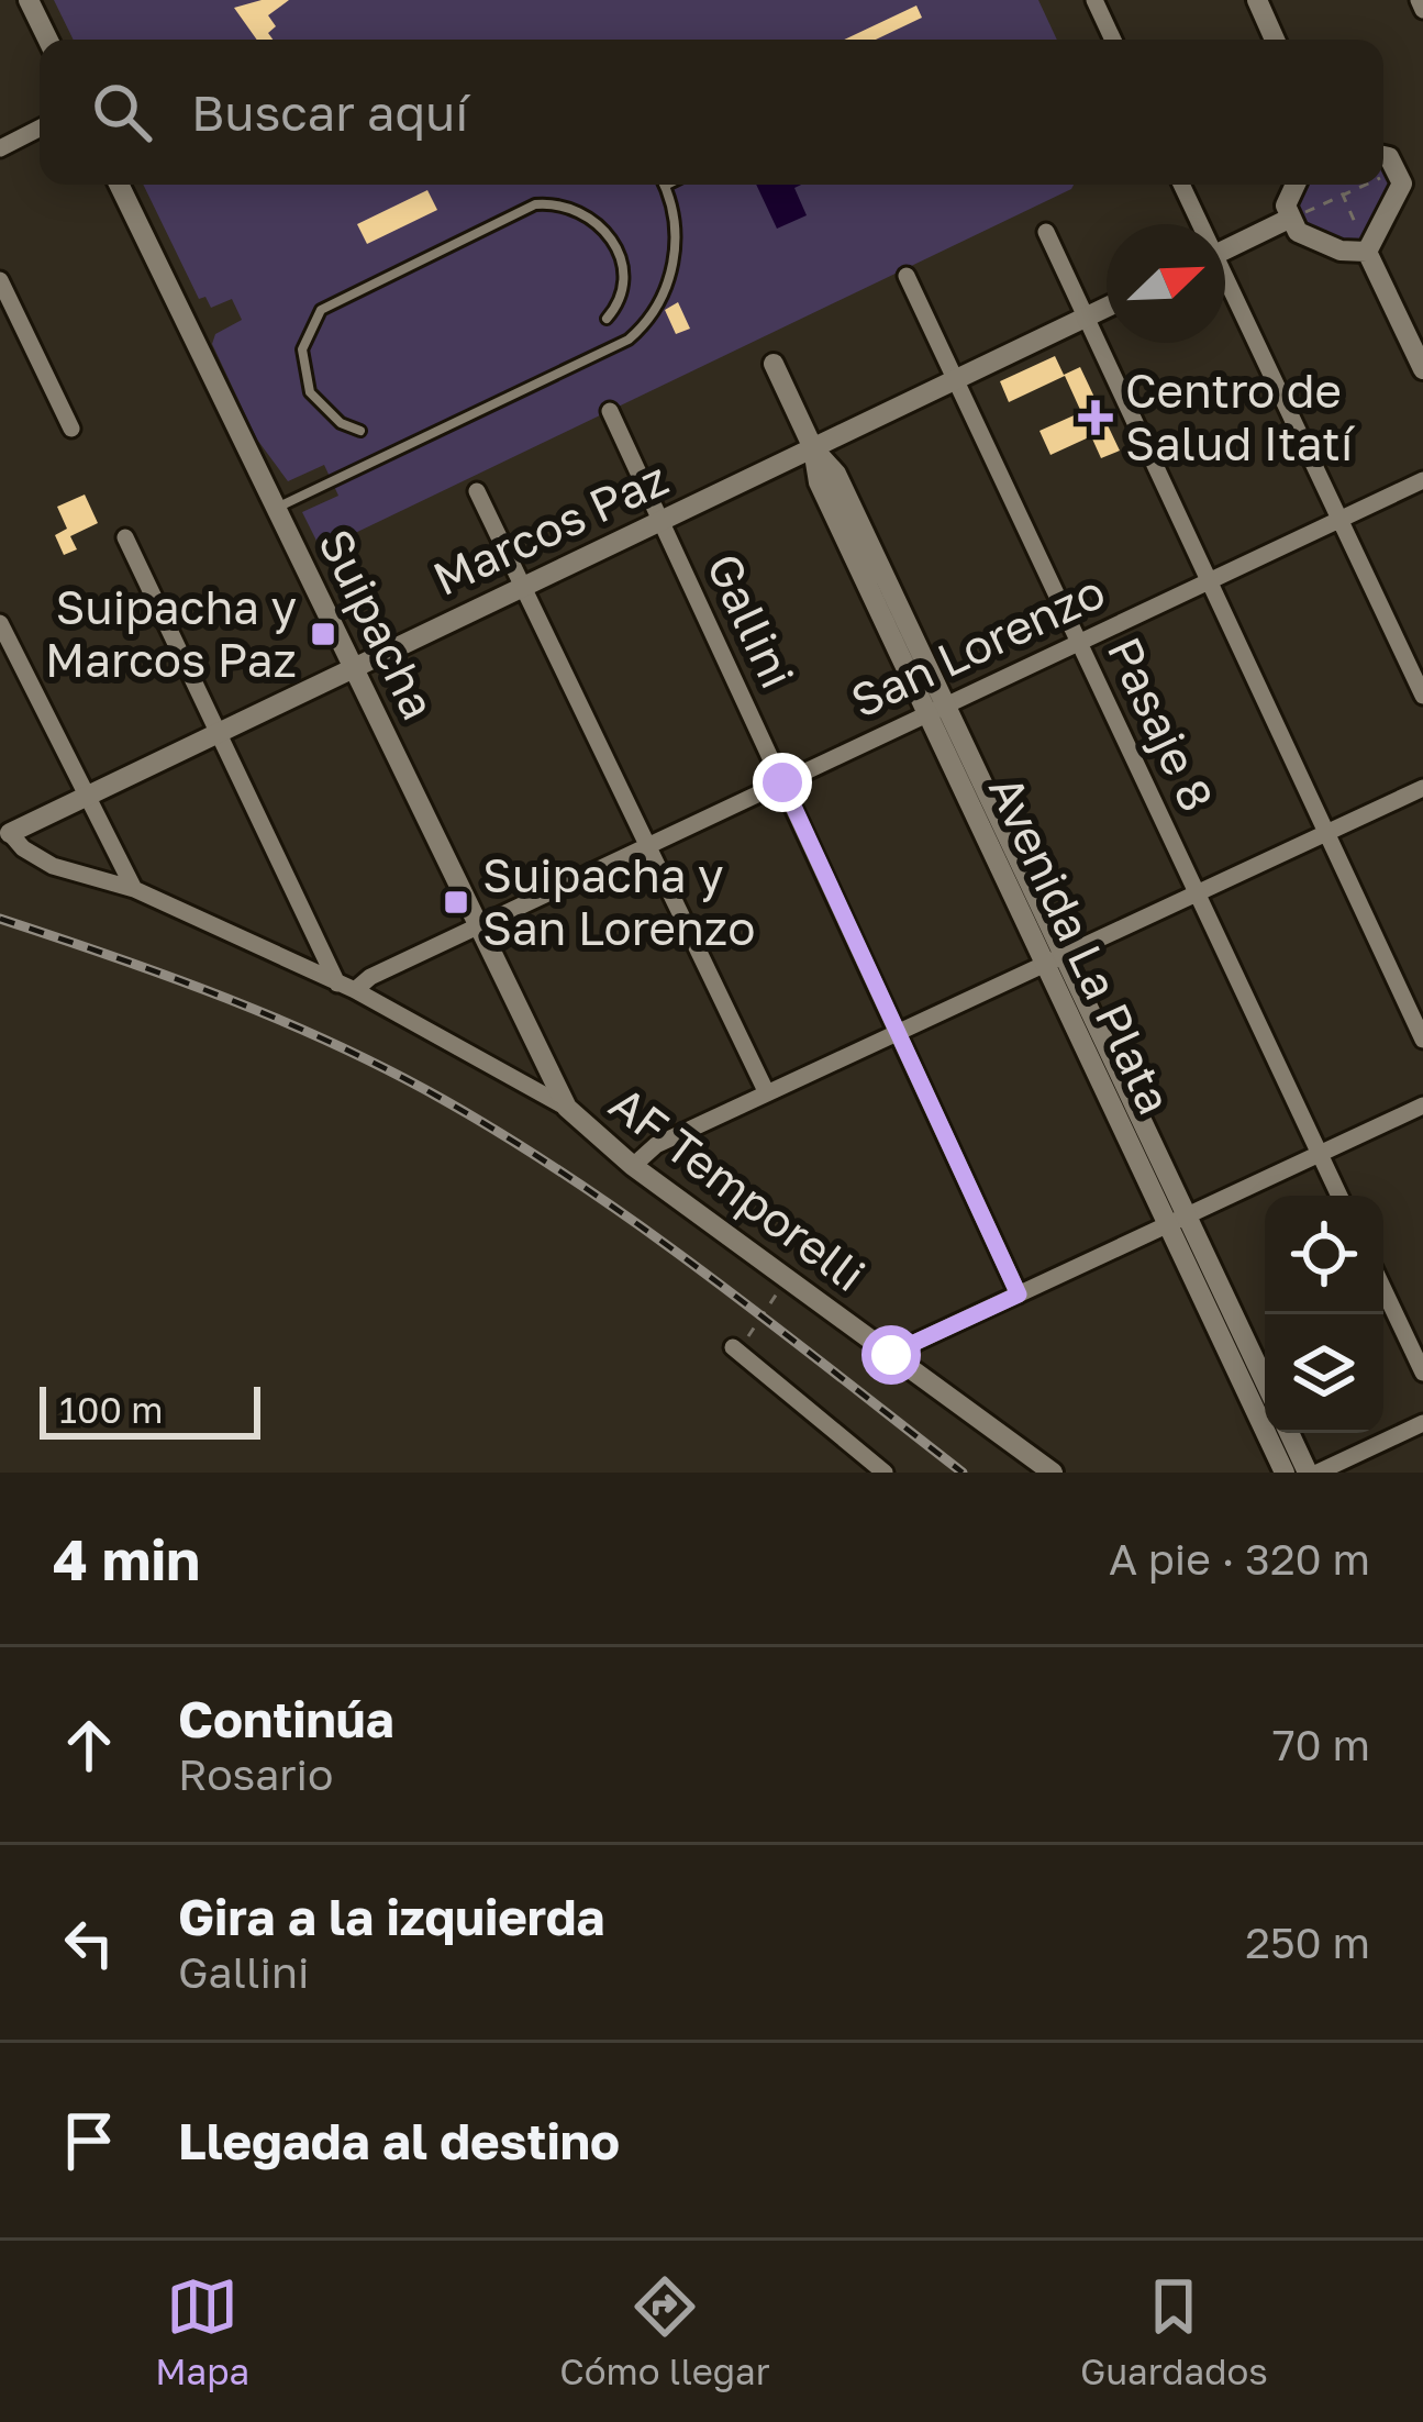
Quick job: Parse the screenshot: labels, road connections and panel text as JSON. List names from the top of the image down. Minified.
{"streets":{"street":["Marcos Paz","Gallini","Suipacha","San Lorenzo","Pasaje 8","Avenida La Plata","AF Temporelli"]},"crossings":[["Marcos Paz","Gallini"],["Marcos Paz","Suipacha"],["Marcos Paz","Pasaje 8"],["Marcos Paz","Avenida La Plata"],["Gallini","San Lorenzo"],["Suipacha","San Lorenzo"],["Suipacha","AF Temporelli"],["San Lorenzo","Pasaje 8"],["San Lorenzo","Avenida La Plata"]],"places":{"health":["Centro de Salud Itatí"],"transit":["Suipacha y Marcos Paz","Suipacha y San Lorenzo"]},"scale_bar":"100 m","north":"top right","page":{"search":"Buscar aquí","scale":"100 m","heading":["4 min","A pie · 320 m"],"list":[["Continúa","Rosario","70 m"],["Gira a la izquierda","Gallini","250 m"],"Llegada al destino"],"nav":["Mapa","Cómo llegar","Guardados"]}}
